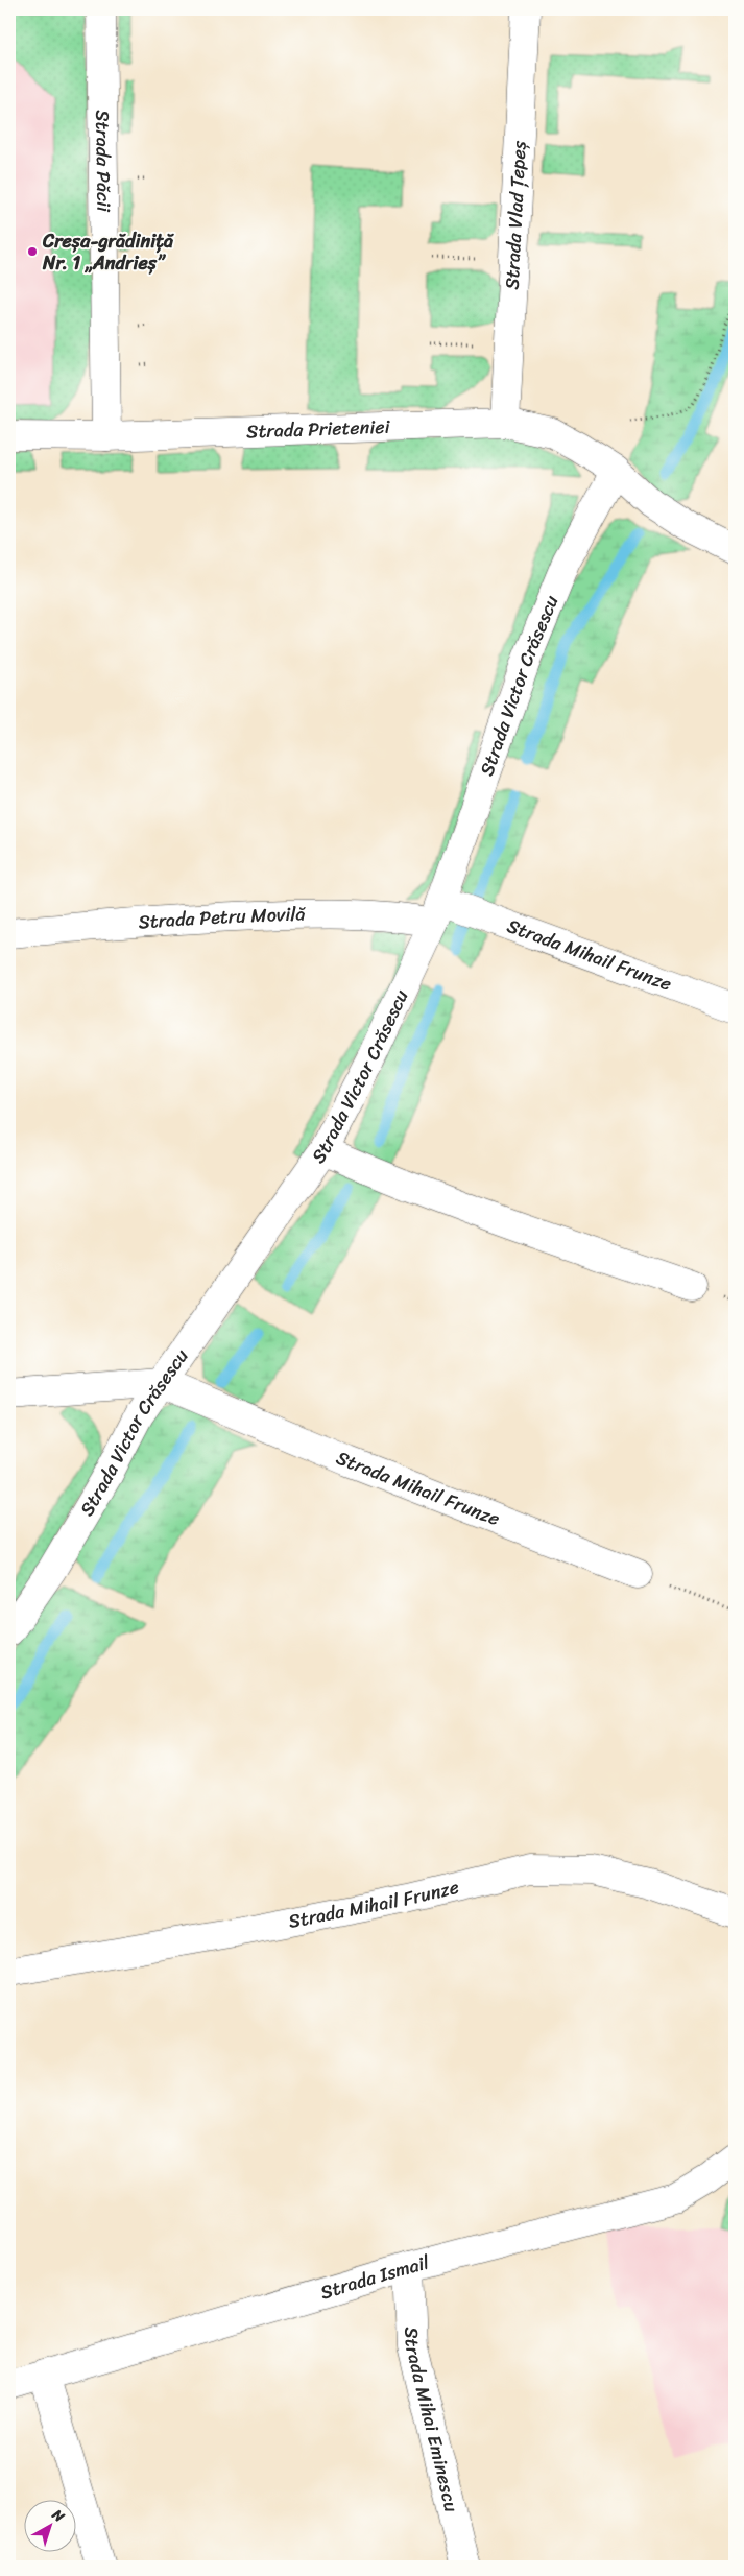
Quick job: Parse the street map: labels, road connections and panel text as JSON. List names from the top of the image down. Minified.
{"streets":{"street":["Strada Păcii","Strada Vlad Țepeș","Strada Prieteniei","Strada Victor Crăsescu","Strada Petru Movilă","Strada Mihail Frunze","Strada Ismail","Strada Mihai Eminescu"]},"crossings":[["Strada Păcii","Strada Prieteniei"],["Strada Vlad Țepeș","Strada Prieteniei"],["Strada Prieteniei","Strada Victor Crăsescu"],["Strada Victor Crăsescu","Strada Petru Movilă"],["Strada Victor Crăsescu","Strada Mihail Frunze"],["Strada Petru Movilă","Strada Mihail Frunze"],["Strada Ismail","Strada Mihai Eminescu"]],"places":["Creșa-grădiniță Nr. 1 „Andrieș”"],"north":"top right"}
